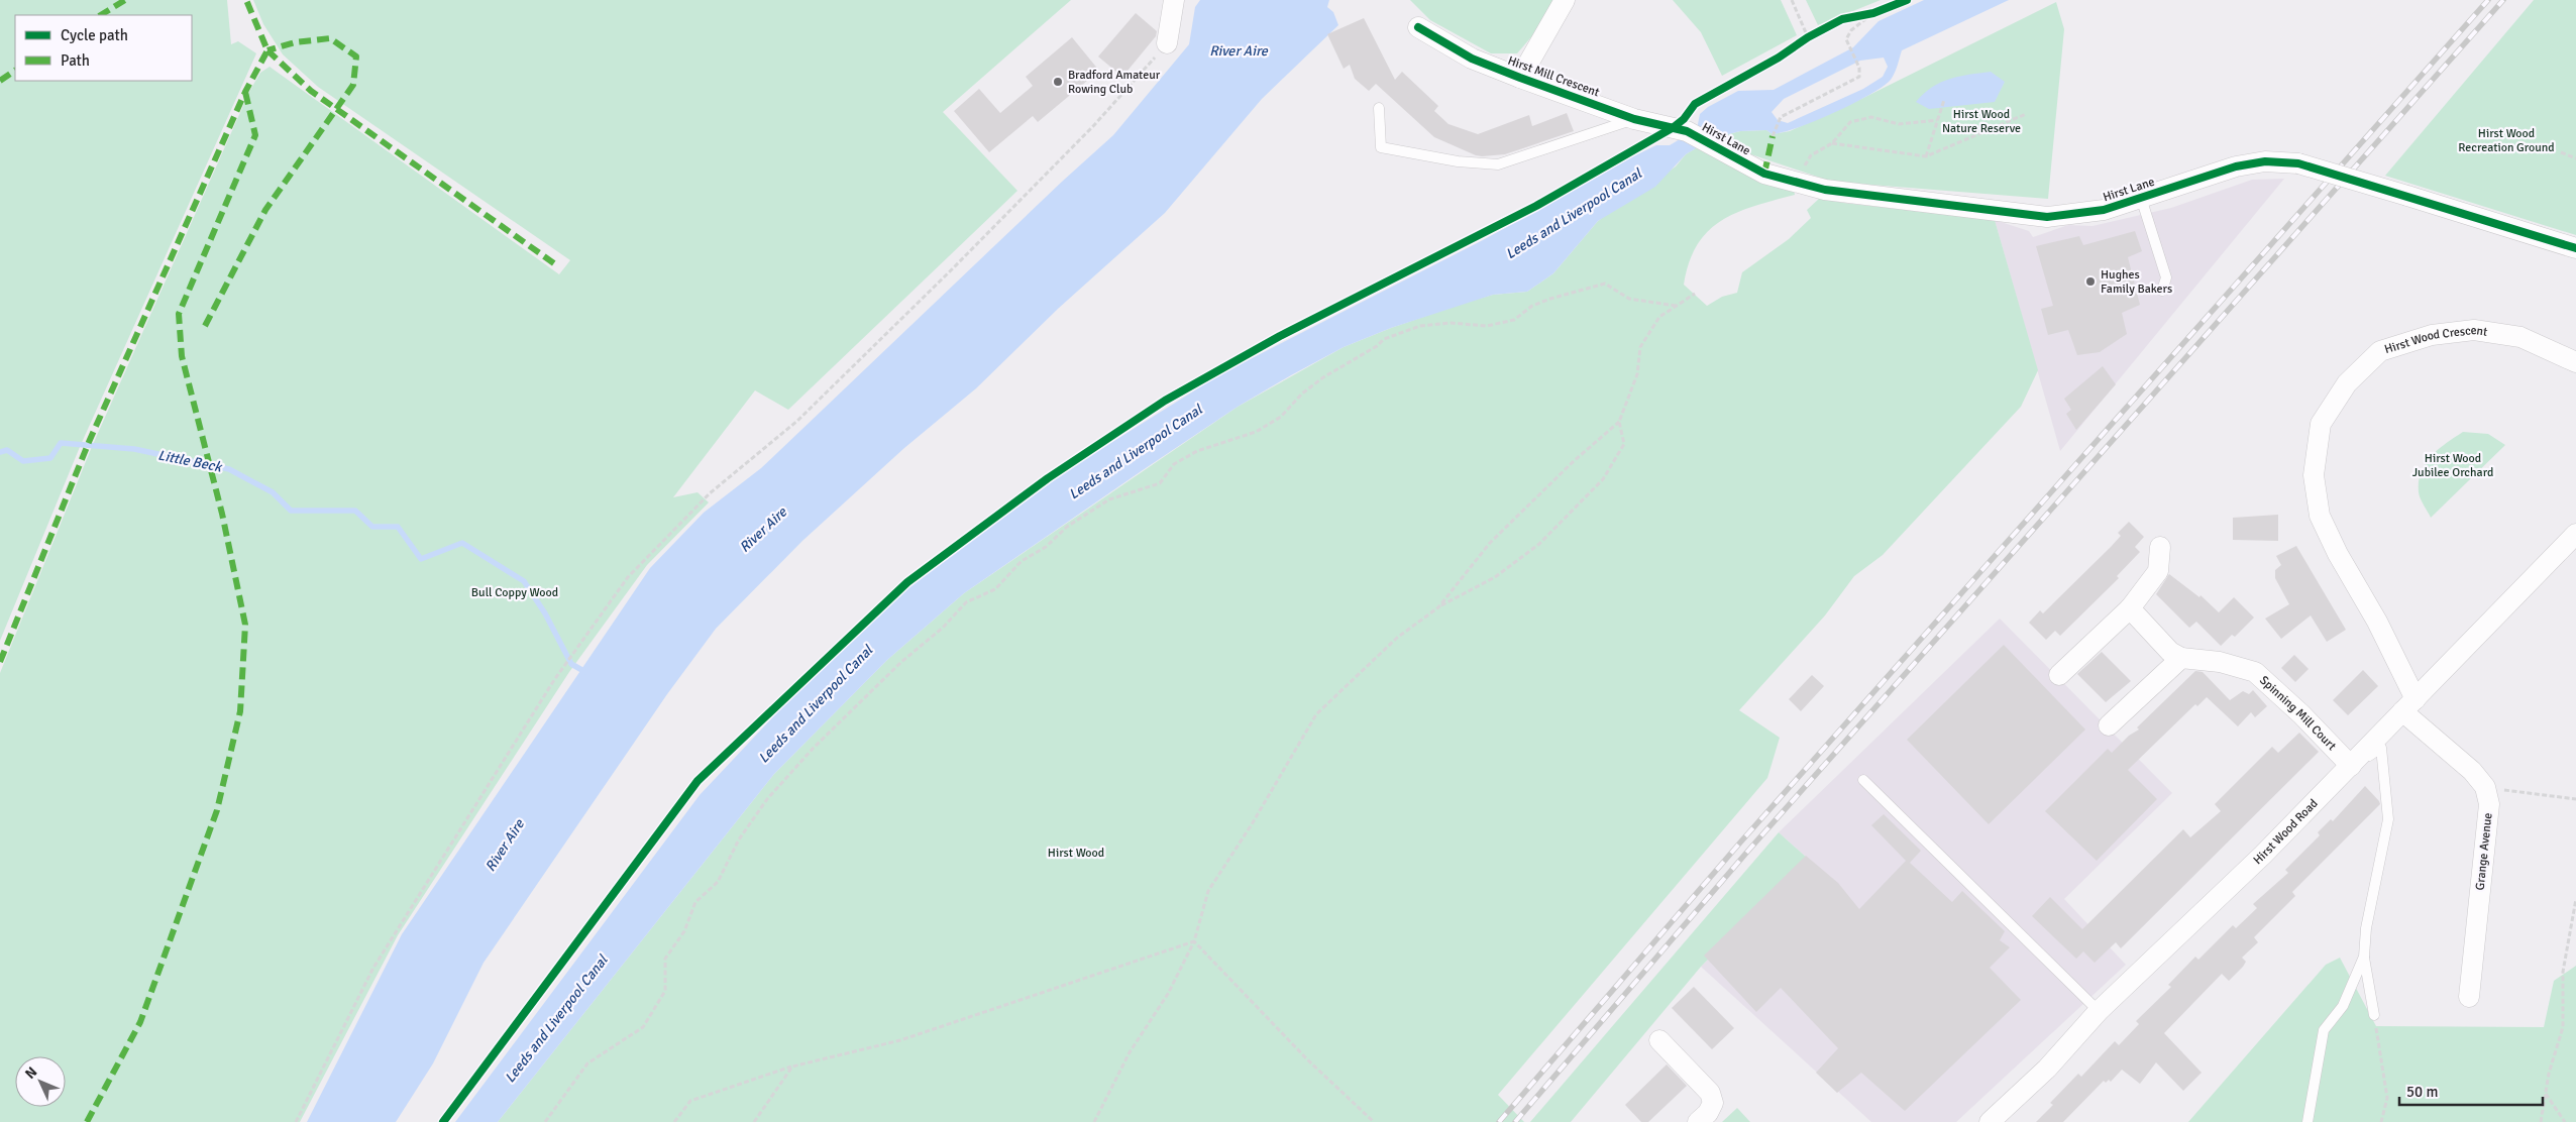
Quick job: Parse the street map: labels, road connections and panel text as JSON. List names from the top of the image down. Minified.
{"streets":{"street":["Hirst Mill Crescent","Hirst Lane","Hirst Wood Crescent","Spinning Mill Court","Hirst Wood Road","Grange Avenue"]},"crossings":[["Hirst Mill Crescent","Hirst Lane"],["Hirst Wood Crescent","Hirst Wood Road"],["Spinning Mill Court","Hirst Wood Road"]],"water":["River Aire","Leeds and Liverpool Canal","Little Beck"],"parks":["Hirst Wood Nature Reserve","Hirst Wood Recreation Ground","Hirst Wood Jubilee Orchard","Bull Coppy Wood","Hirst Wood"],"places":["Bradford Amateur Rowing Club","Hughes Family Bakers"],"legend":["Cycle path","Path"],"scale_bar":"50 m","north":"top left"}
